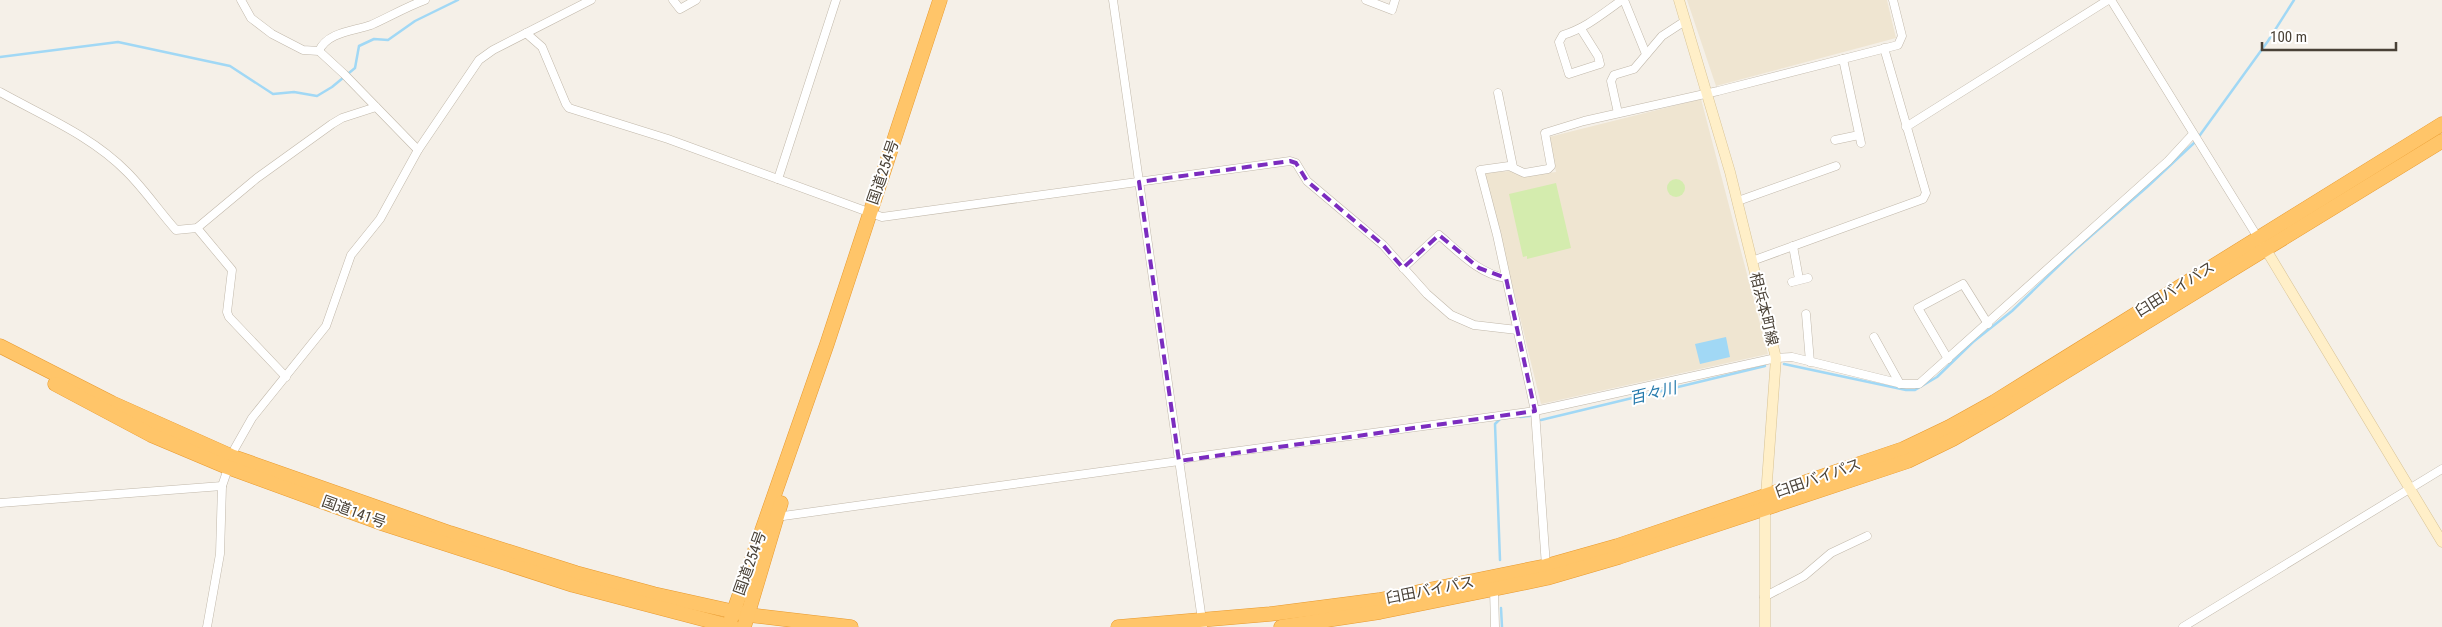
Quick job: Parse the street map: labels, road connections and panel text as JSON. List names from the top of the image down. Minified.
{"streets":{"highway":["国道254号","臼田バイパス","国道141号"],"main road":["相浜本町線"]},"crossings":[["国道254号","国道141号"],["臼田バイパス","相浜本町線"]],"water":["百々川"],"scale_bar":"100 m"}
